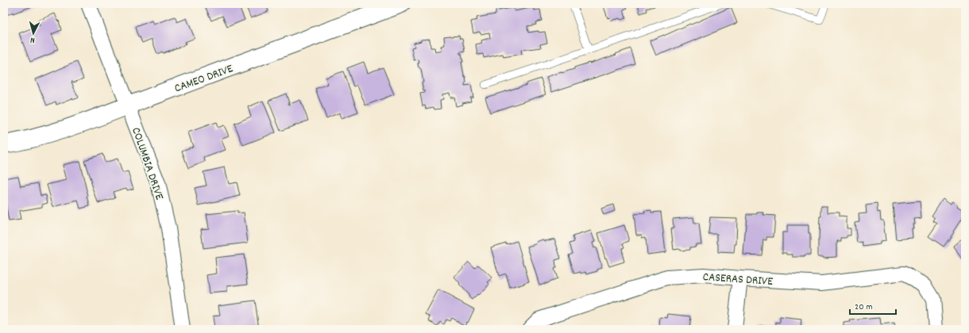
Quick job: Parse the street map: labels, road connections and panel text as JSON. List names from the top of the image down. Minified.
{"streets":{"street":["CAMEO DRIVE","COLUMBIA DRIVE","CASERAS DRIVE"]},"crossings":[["CAMEO DRIVE","COLUMBIA DRIVE"]],"scale_bar":"20 m","north":"bottom"}
